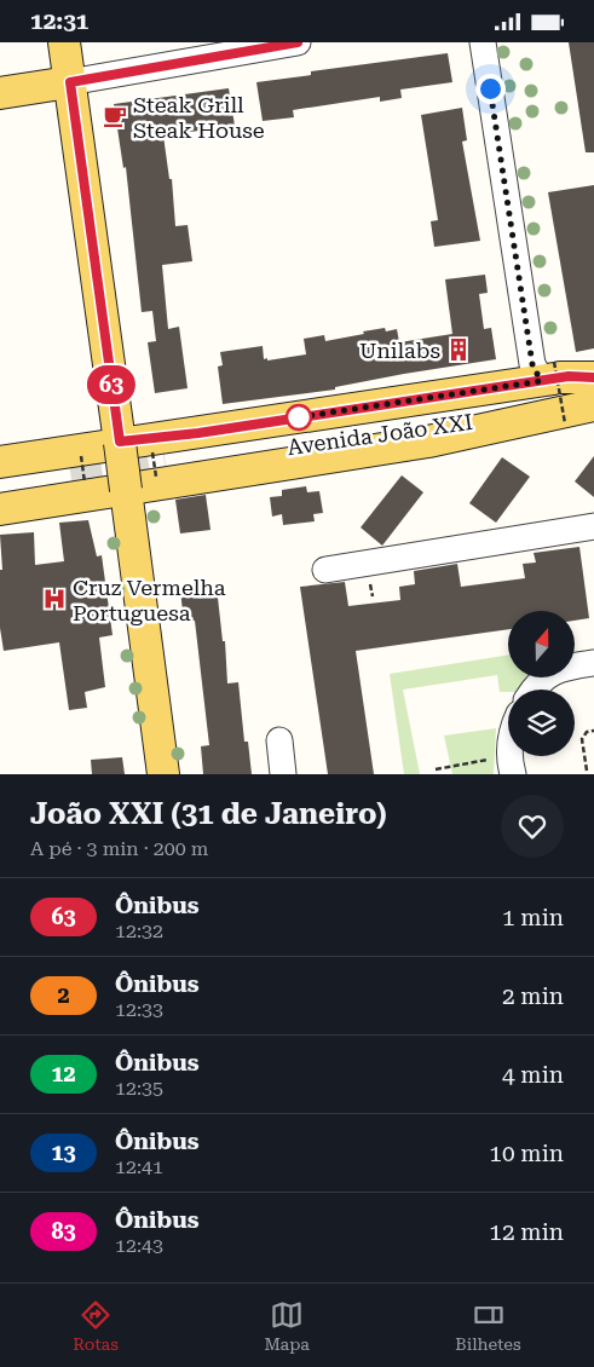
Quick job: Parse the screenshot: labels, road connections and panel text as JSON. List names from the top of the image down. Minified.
{"streets":{"main road":["Avenida João XXI"]},"places":{"cafe":["Steak Grill Steak House"],"building":["Unilabs"],"hospital":["Cruz Vermelha Portuguesa"]},"lines":["bus line 63"],"north":"top","page":{"status":"12:31","on_map":"63","heading":["João XXI (31 de Janeiro)","A pé · 3 min · 200 m"],"list":[{"mark":"63","name":"Ônibus","note":"12:32","value":"1 min"},{"mark":"2","name":"Ônibus","note":"12:33","value":"2 min"},{"mark":"12","name":"Ônibus","note":"12:35","value":"4 min"},{"mark":"13","name":"Ônibus","note":"12:41","value":"10 min"},{"mark":"83","name":"Ônibus","note":"12:43","value":"12 min"}],"tabs":["Rotas","Mapa","Bilhetes"]}}
